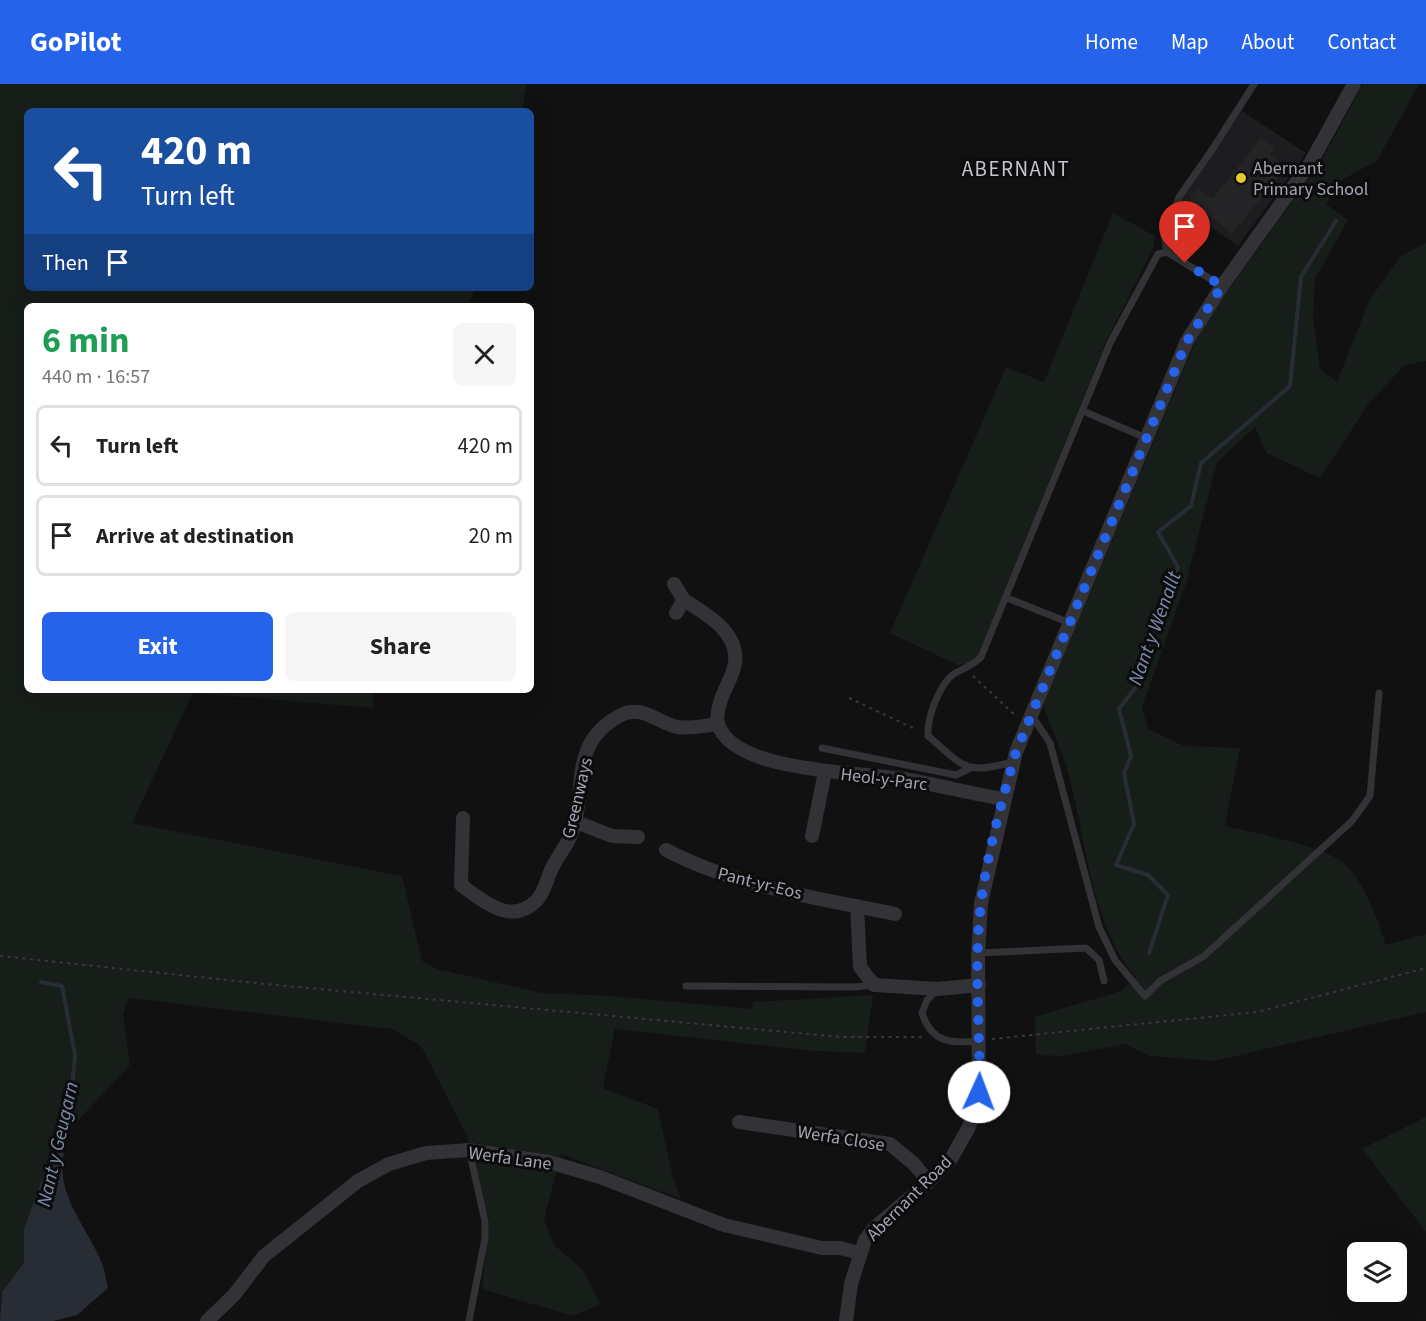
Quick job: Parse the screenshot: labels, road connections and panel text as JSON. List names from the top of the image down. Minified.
{"streets":{"street":["Heol-y-Parc","Greenways","Pant-yr-Eos","Werfa Close","Werfa Lane","Abernant Road"]},"crossings":[["Heol-y-Parc","Greenways"],["Heol-y-Parc","Abernant Road"],["Werfa Close","Abernant Road"],["Werfa Lane","Abernant Road"]],"districts":["ABERNANT"],"water":["Nant y Wenallt","Nant y Geugarn"],"places":["Abernant Primary School"],"page":{"header":"GoPilot","nav":["Home","Map","About","Contact"],"turn":["420 m","Turn left"],"then":"Then","heading":["6 min","440 m · 16:57"],"list":[{"name":"Turn left","value":"420 m"},{"name":"Arrive at destination","value":"20 m"}],"buttons":["Exit","Share"]}}
